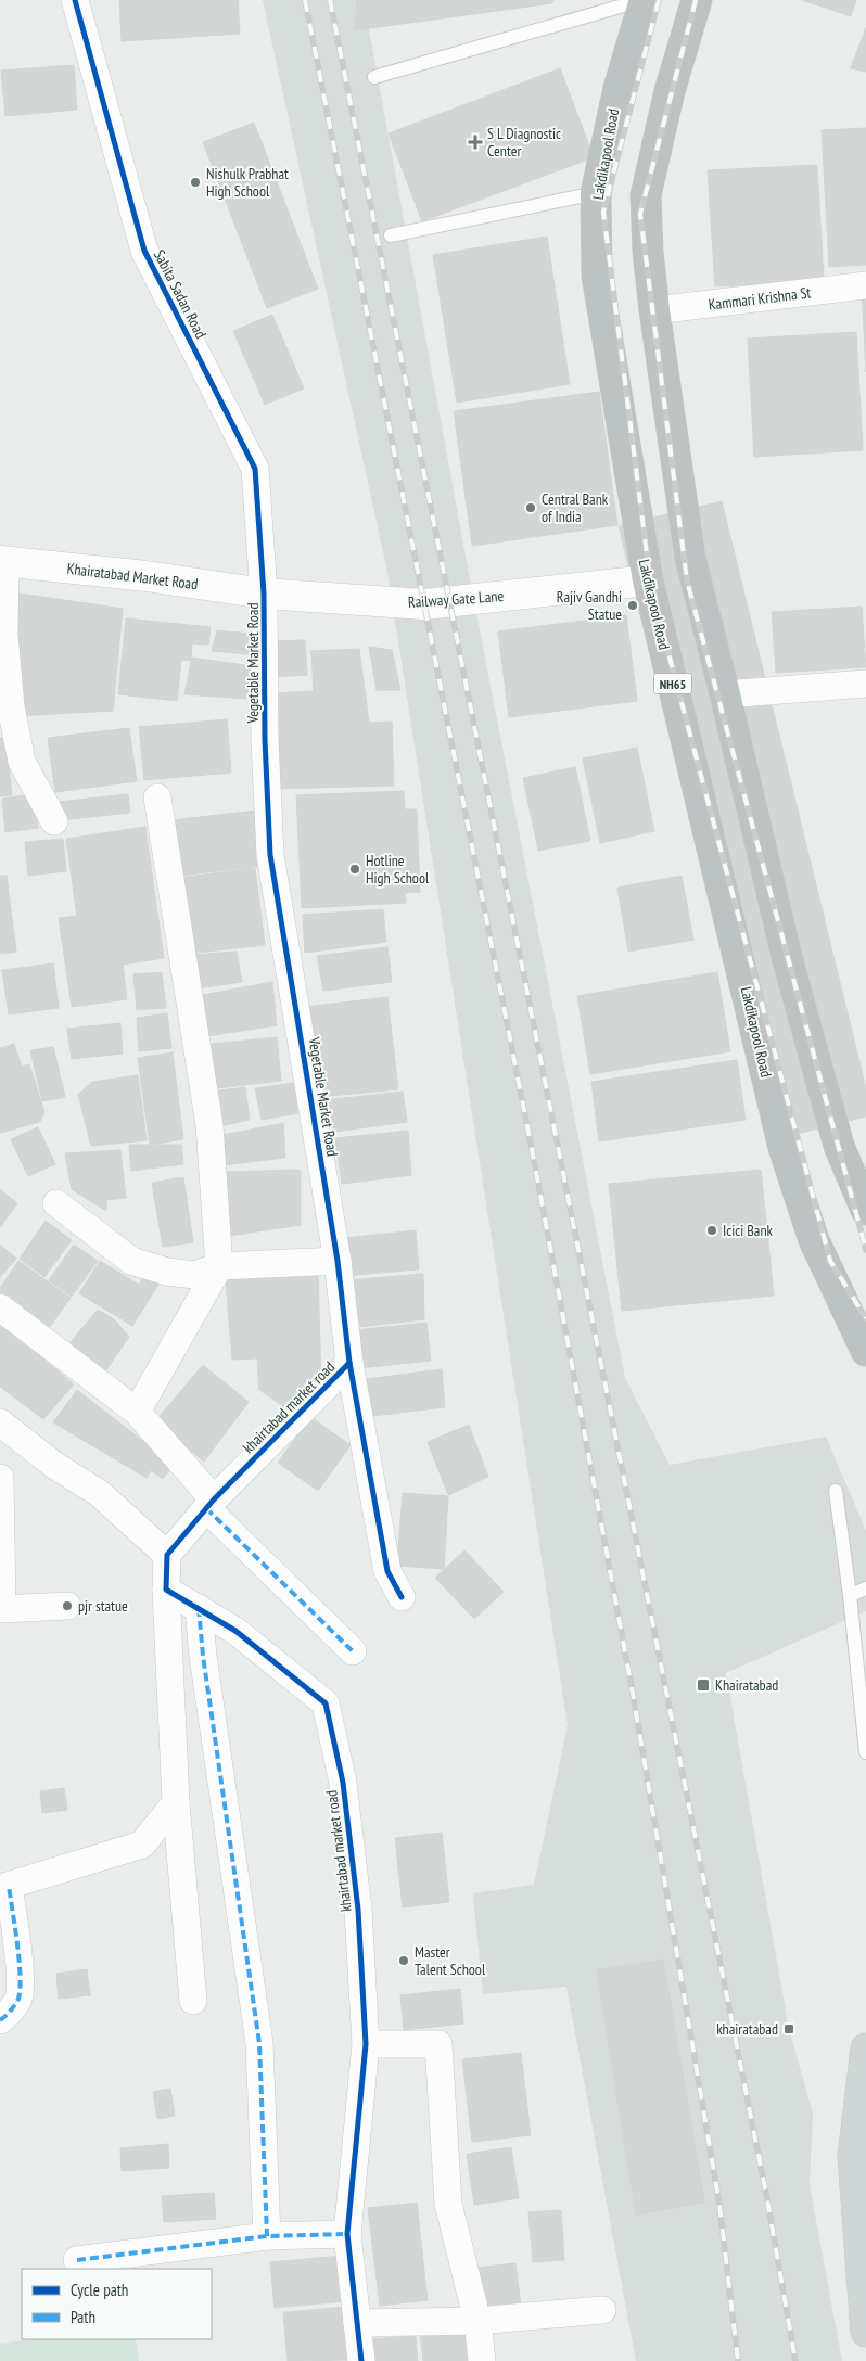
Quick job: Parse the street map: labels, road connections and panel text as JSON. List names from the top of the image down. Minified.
{"streets":{"highway":["Lakdikapool Road","NH65"],"street":["Sabita Sadan Road","Kammari Krishna St","Khairatabad Market Road","Railway Gate Lane","Vegetable Market Road","khairtabad market road"]},"crossings":[["Lakdikapool Road","Railway Gate Lane"],["Sabita Sadan Road","Khairatabad Market Road"],["Sabita Sadan Road","Railway Gate Lane"],["Sabita Sadan Road","Vegetable Market Road"],["Khairatabad Market Road","Railway Gate Lane"],["Khairatabad Market Road","Vegetable Market Road"],["Railway Gate Lane","Vegetable Market Road"],["Vegetable Market Road","khairtabad market road"]],"places":{"health":["S L Diagnostic Center"],"other":["Nishulk Prabhat High School","Central Bank of India","Rajiv Gandhi Statue","Hotline High School","Icici Bank","pjr statue","Master Talent School"],"transit":["Khairatabad","khairatabad"]},"legend":["Cycle path","Path"]}
